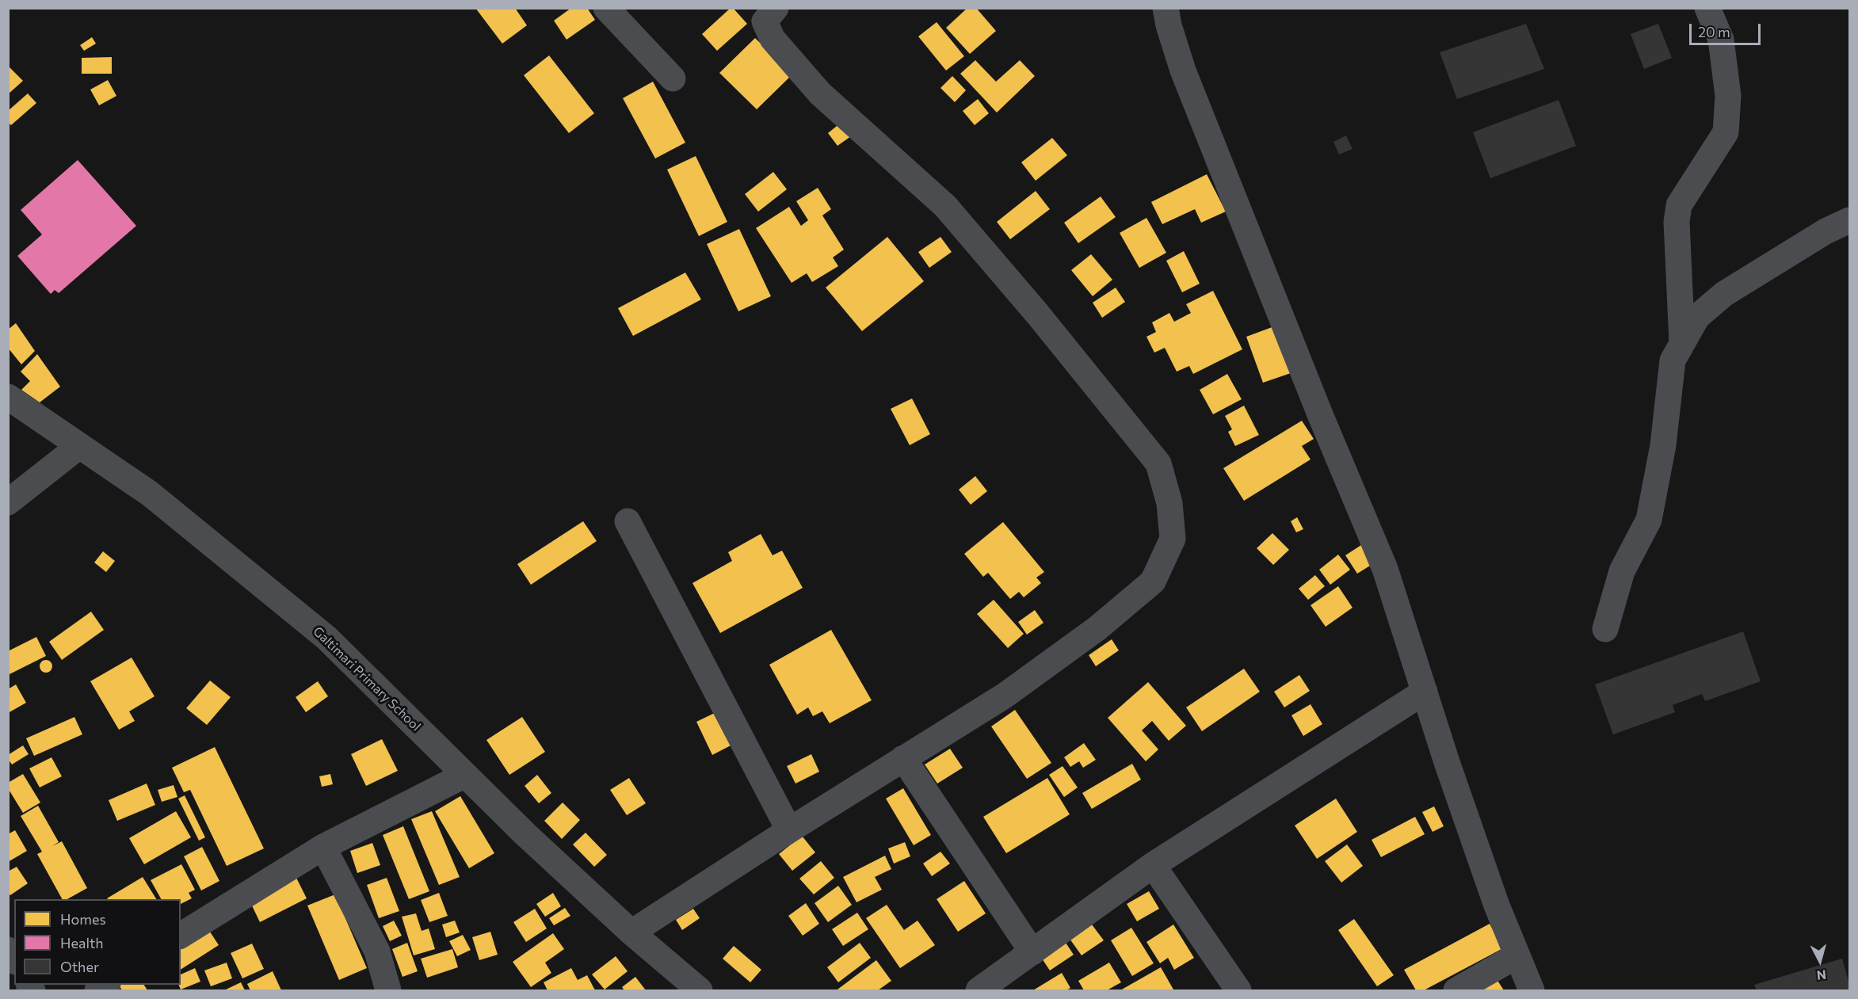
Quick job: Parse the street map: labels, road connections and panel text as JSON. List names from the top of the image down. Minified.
{"streets":{"street":["Galtimari Primary School"]},"legend":["Homes","Health","Other"],"scale_bar":"20 m","north":"bottom"}
